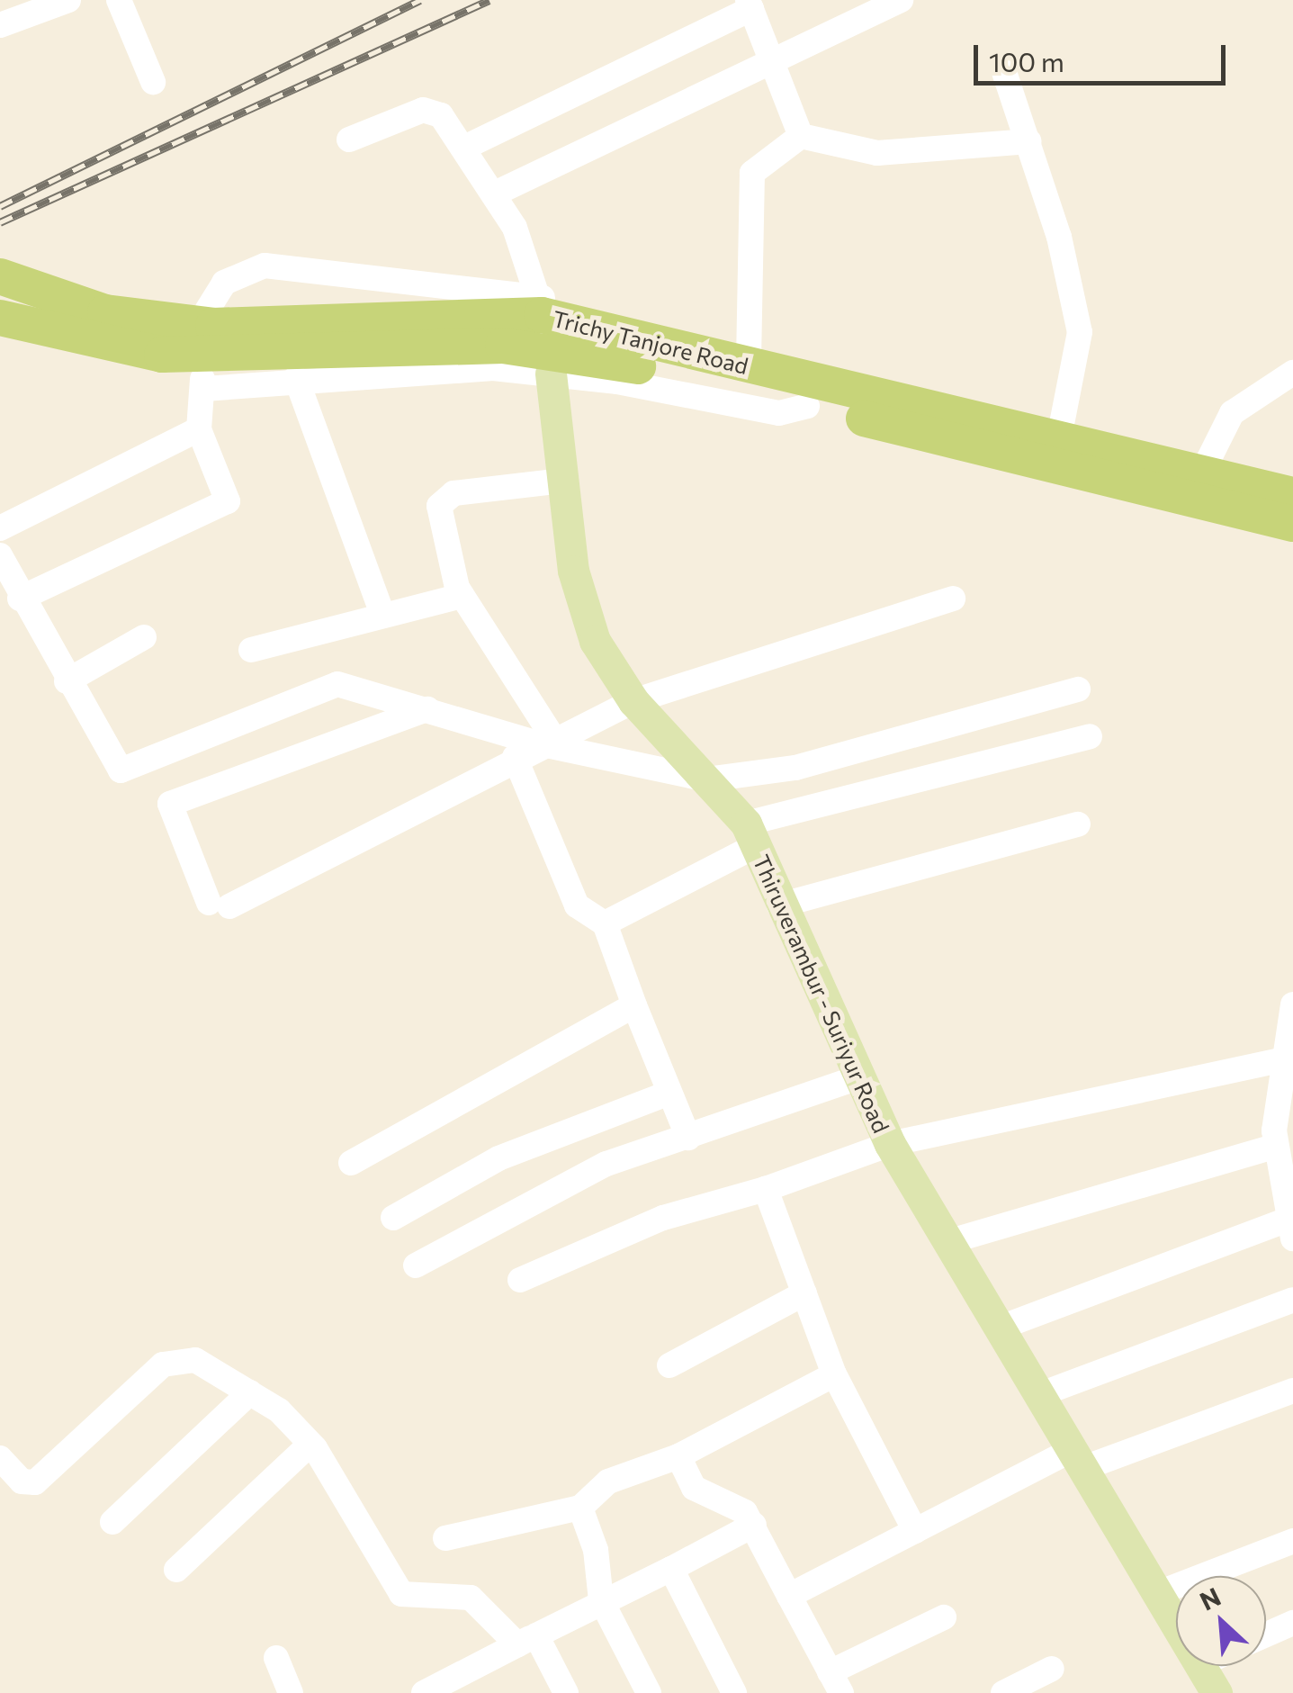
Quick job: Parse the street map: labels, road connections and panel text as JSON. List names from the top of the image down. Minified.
{"streets":{"highway":["Trichy Tanjore Road"],"main road":["Thiruverambur - Suriyur Road"]},"scale_bar":"100 m","north":"top left"}
